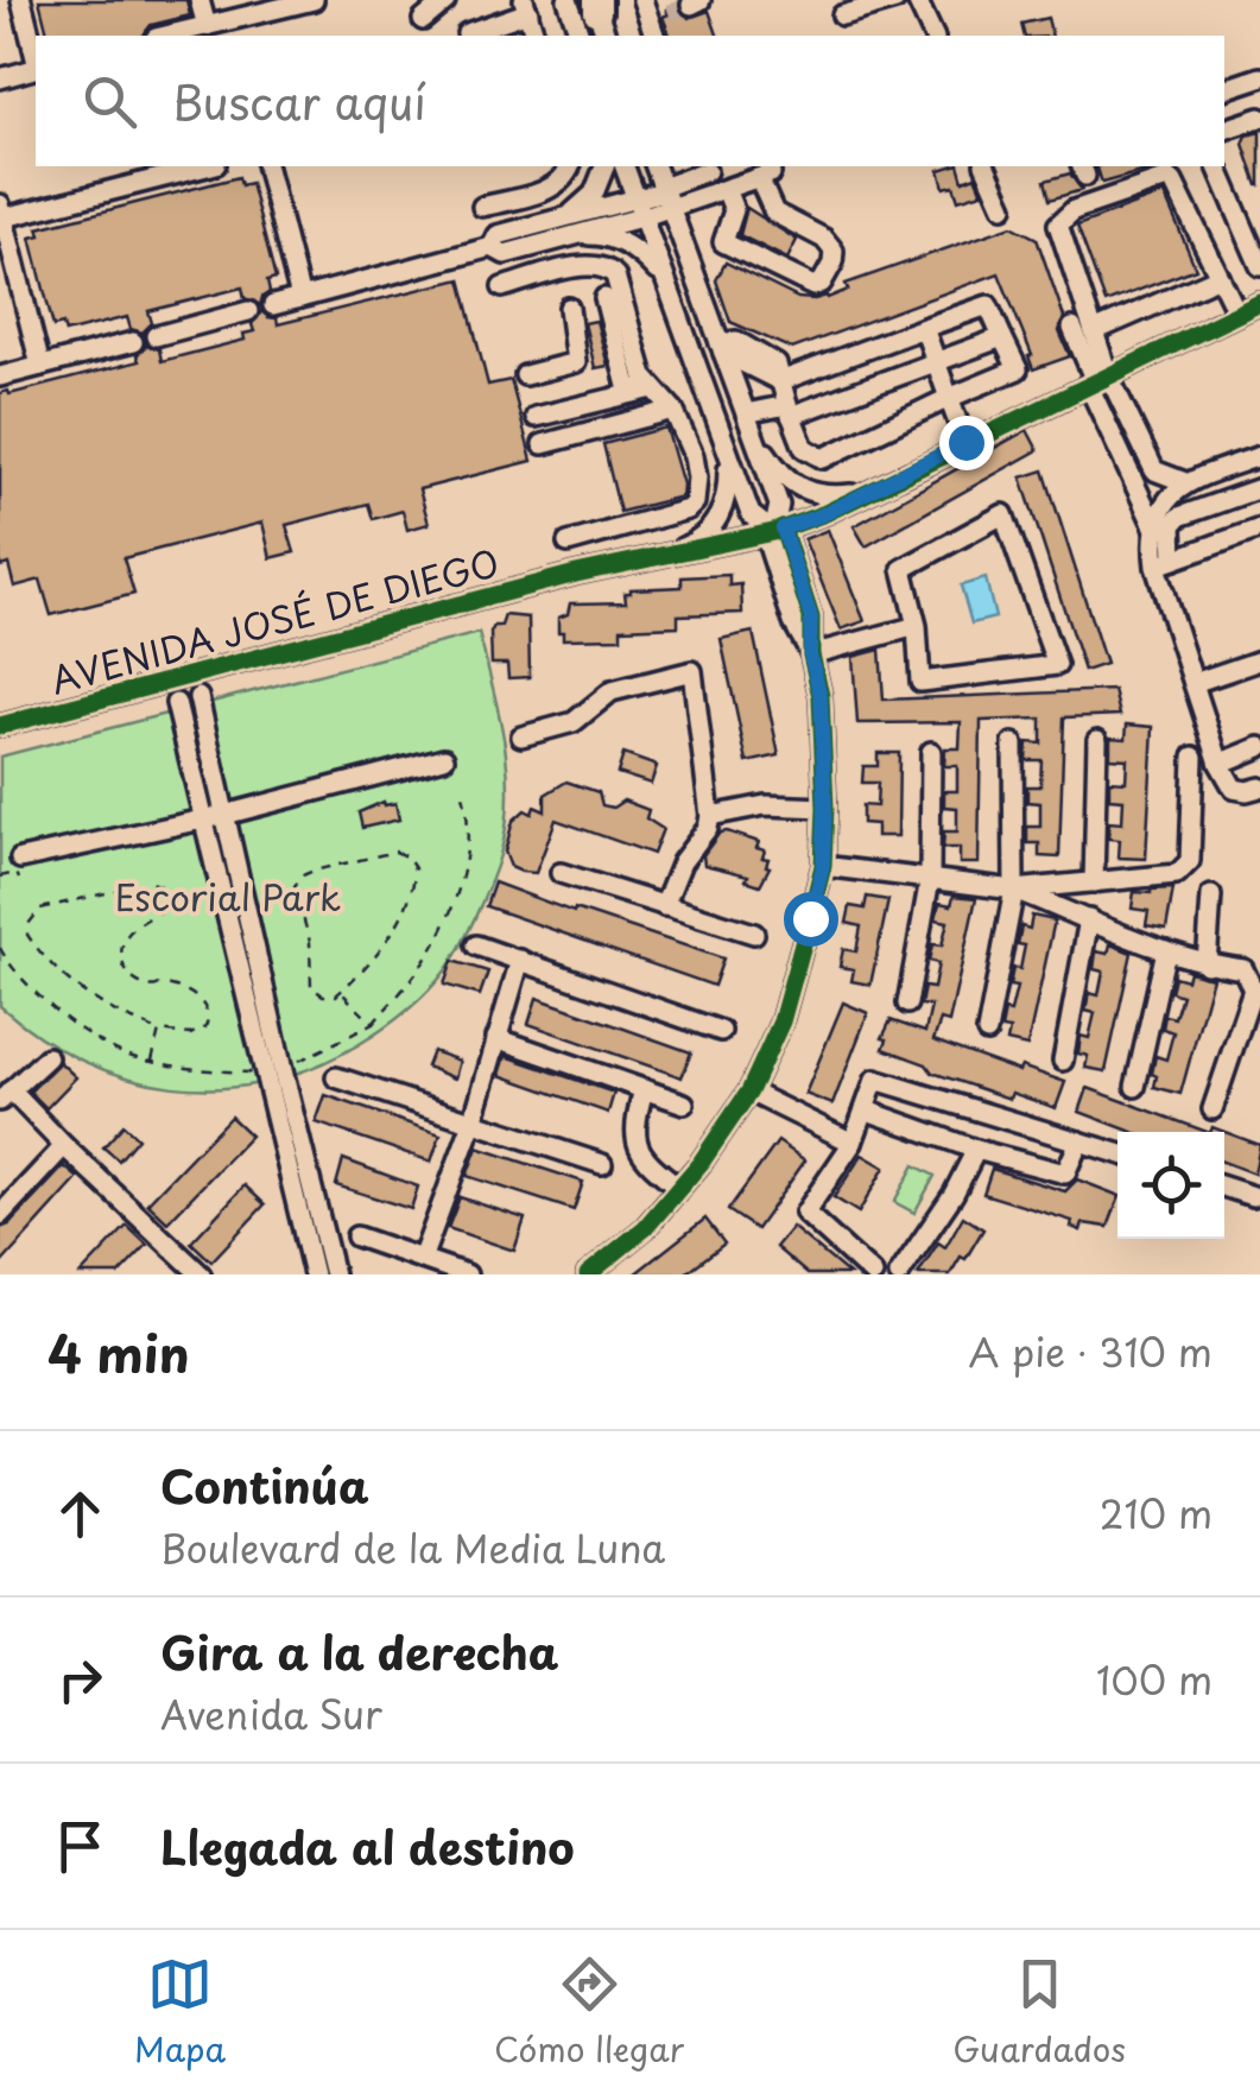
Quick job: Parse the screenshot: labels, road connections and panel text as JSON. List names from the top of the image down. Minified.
{"streets":{"street":["AVENIDA JOSÉ DE DIEGO"]},"parks":["Escorial Park"],"page":{"search":"Buscar aquí","heading":["4 min","A pie · 310 m"],"list":[["Continúa","Boulevard de la Media Luna","210 m"],["Gira a la derecha","Avenida Sur","100 m"],"Llegada al destino"],"nav":["Mapa","Cómo llegar","Guardados"]}}
